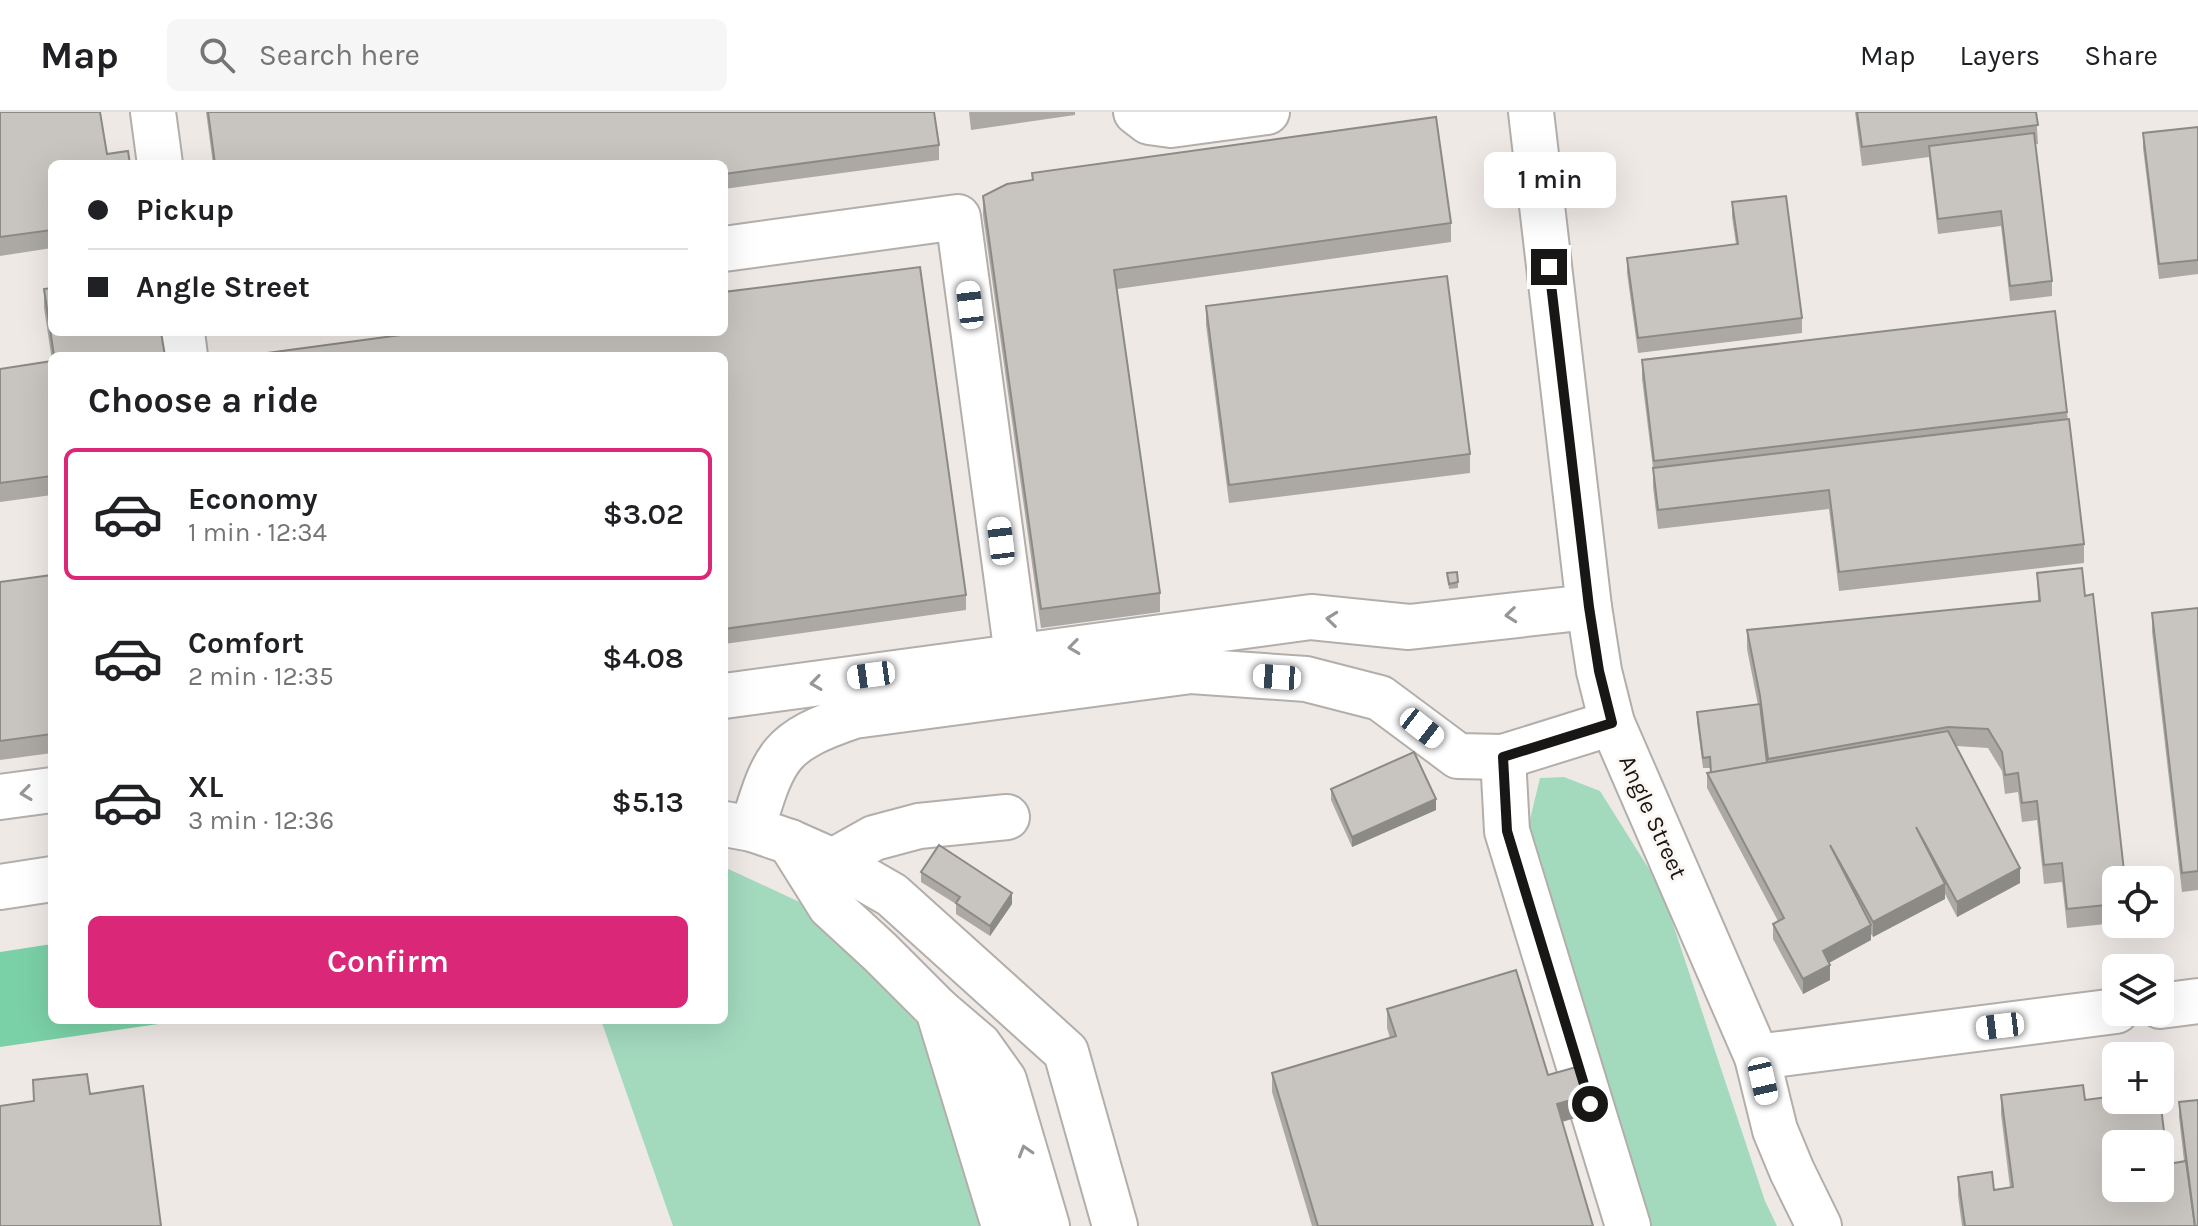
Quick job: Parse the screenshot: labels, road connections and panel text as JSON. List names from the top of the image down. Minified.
{"streets":{"street":["Angle Street"]},"page":{"header":"Map","search":"Search here","nav":["Map","Layers","Share"],"bubble":"1 min","banner":["Pickup","Angle Street"],"heading":"Choose a ride","list":[{"name":"Economy","note":"1 min · 12:34","value":"$3.02"},{"name":"Comfort","note":"2 min · 12:35","value":"$4.08"},{"name":"XL","note":"3 min · 12:36","value":"$5.13"}],"map_buttons":["+","−"],"buttons":"Confirm"}}
